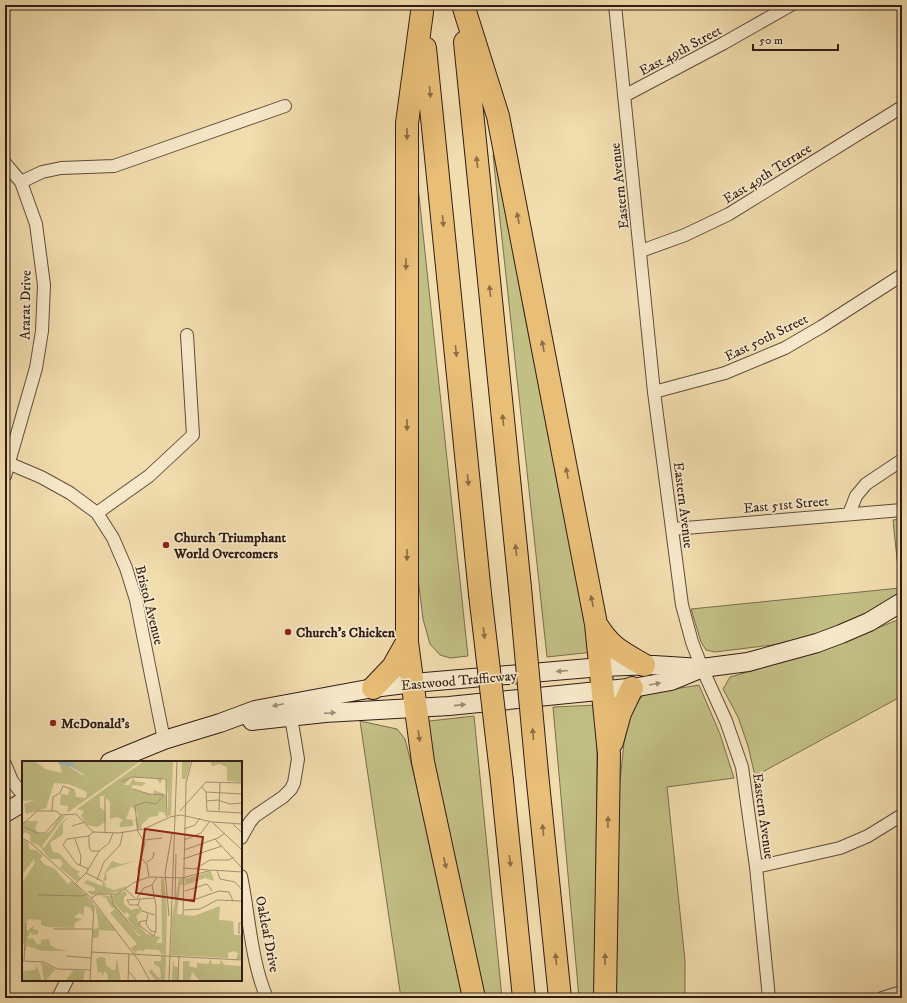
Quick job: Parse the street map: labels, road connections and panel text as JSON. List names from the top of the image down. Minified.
{"streets":{"main road":["Eastwood Trafficway"],"street":["East 49th Street","East 49th Terrace","Eastern Avenue","Ararat Drive","East 50th Street","East 51st Street","Bristol Avenue","Oakleaf Drive"]},"crossings":[["East 49th Street","Eastern Avenue"],["East 49th Terrace","Eastern Avenue"],["Eastern Avenue","East 50th Street"],["Eastern Avenue","East 51st Street"],["Eastern Avenue","Eastwood Trafficway"],["Ararat Drive","Bristol Avenue"],["Bristol Avenue","Eastwood Trafficway"]],"places":["Church Triumphant World Overcomers","Church's Chicken","McDonald's"],"scale_bar":"50 m"}
